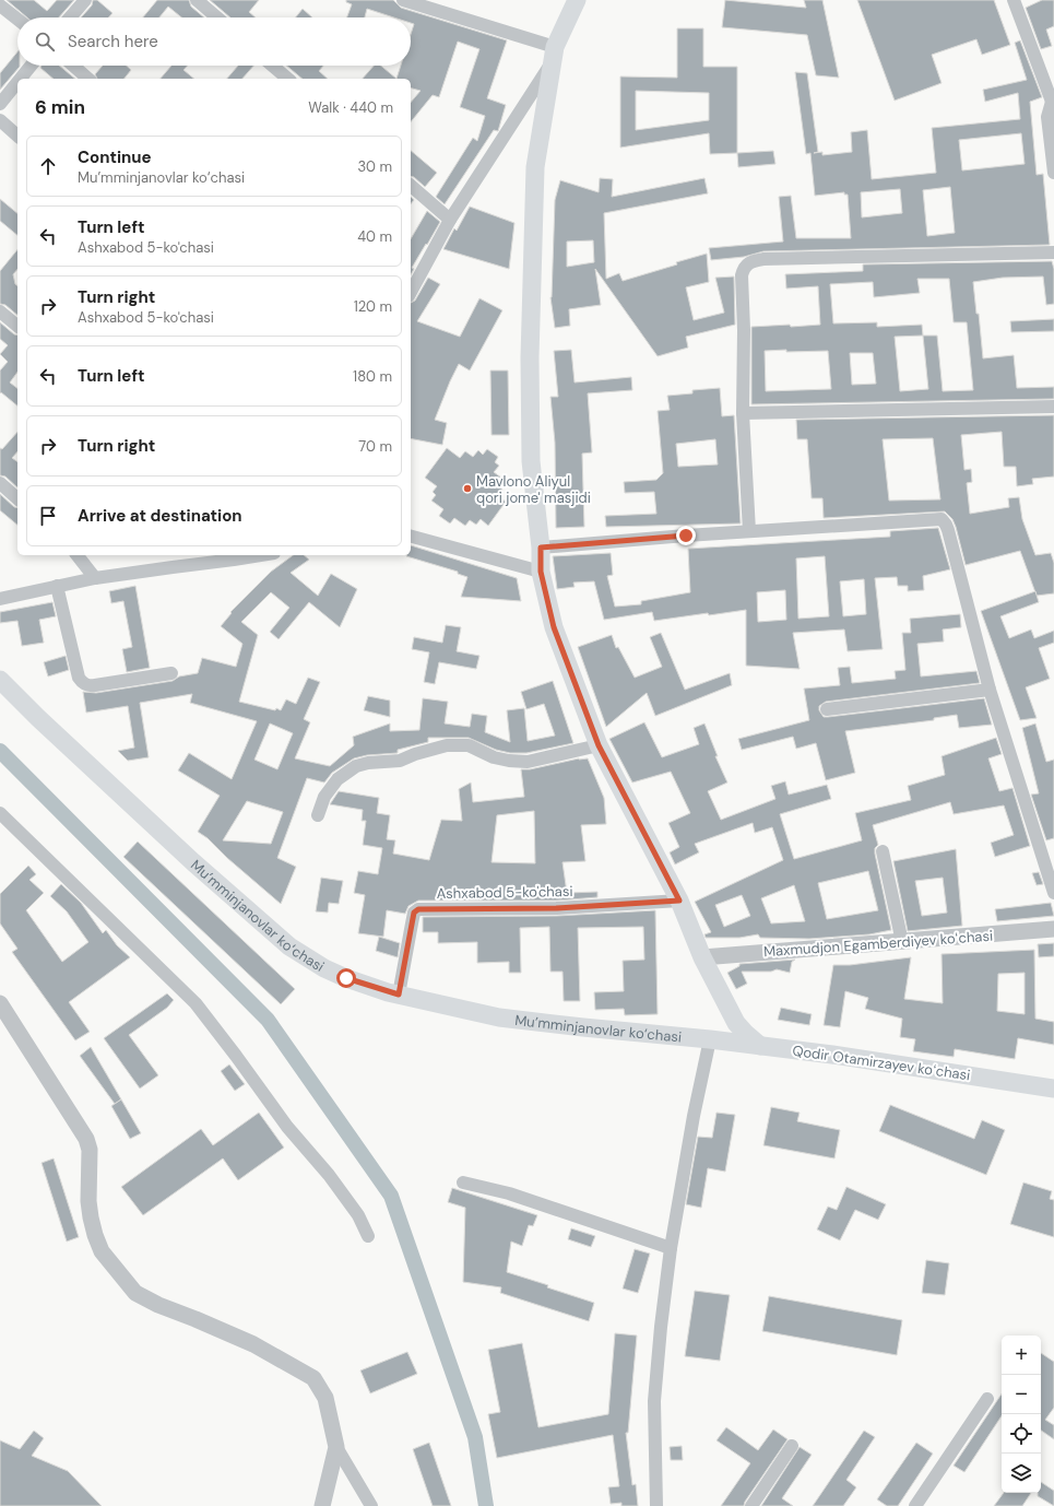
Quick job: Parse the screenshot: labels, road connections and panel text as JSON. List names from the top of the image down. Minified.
{"streets":{"main road":["Mu’mminjanovlar ko‘chasi","Qodir Otamirzayev koʻchasi"],"street":["Ashxabod 5-ko'chasi","Maxmudjon Egamberdiyev koʻchasi"]},"crossings":[["Ashxabod 5-ko'chasi","Mu’mminjanovlar ko‘chasi"],["Mu’mminjanovlar ko‘chasi","Qodir Otamirzayev koʻchasi"]],"places":["Mavlono Aliyul qori jome' masjidi"],"page":{"search":"Search here","heading":["6 min","Walk · 440 m"],"list":[["Continue","Mu’mminjanovlar ko‘chasi","30 m"],["Turn left","Ashxabod 5-ko'chasi","40 m"],["Turn right","Ashxabod 5-ko'chasi","120 m"],["Turn left","180 m"],["Turn right","70 m"],"Arrive at destination"],"map_buttons":["+","−"]}}
